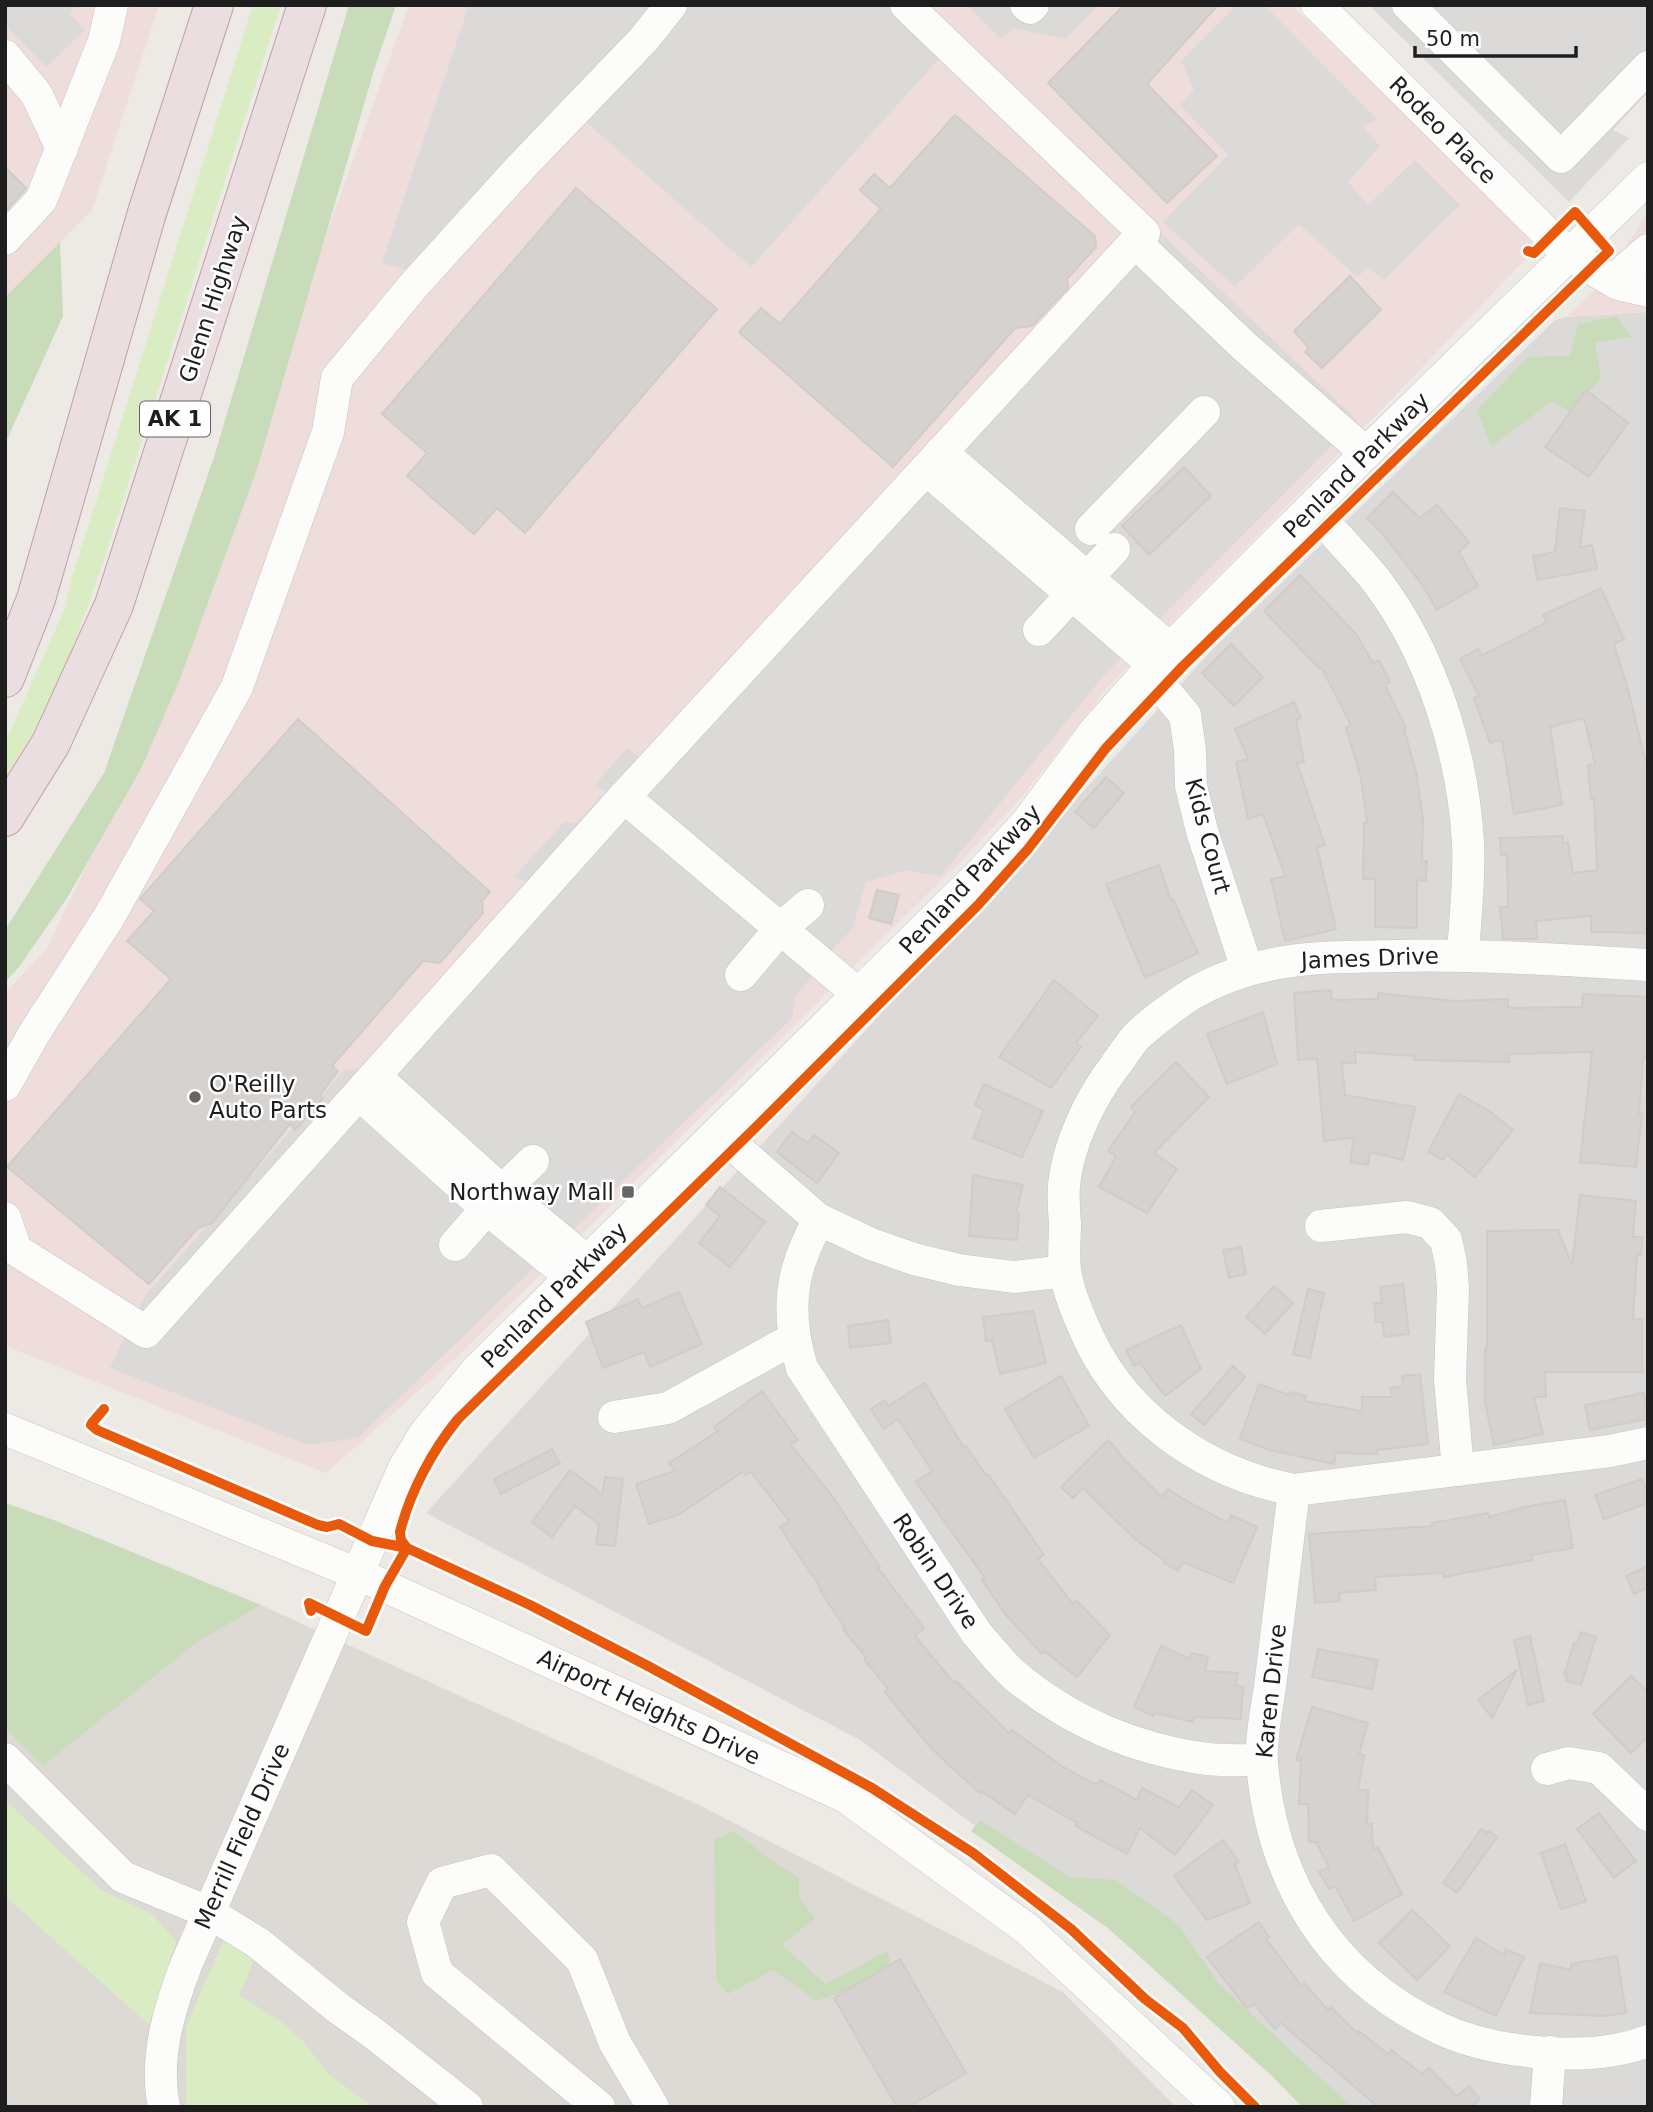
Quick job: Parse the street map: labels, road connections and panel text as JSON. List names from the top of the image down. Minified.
{"streets":{"highway":["Glenn Highway","AK 1"],"street":["Rodeo Place","Penland Parkway","Kids Court","James Drive","Robin Drive","Karen Drive","Airport Heights Drive","Merrill Field Drive"]},"crossings":[["Rodeo Place","Penland Parkway"],["Penland Parkway","Kids Court"],["Penland Parkway","Airport Heights Drive"],["Penland Parkway","Merrill Field Drive"],["Kids Court","James Drive"],["James Drive","Karen Drive"],["Robin Drive","Karen Drive"],["Airport Heights Drive","Merrill Field Drive"]],"places":{"other":["O'Reilly Auto Parts"],"transit":["Northway Mall"]},"scale_bar":"50 m"}
